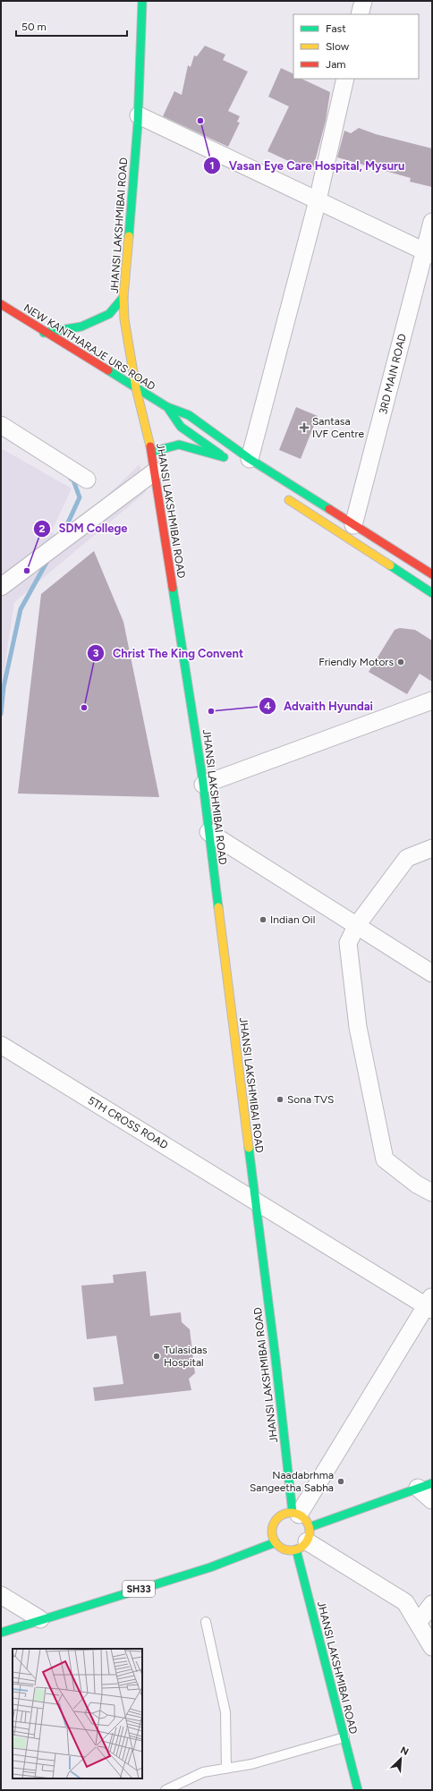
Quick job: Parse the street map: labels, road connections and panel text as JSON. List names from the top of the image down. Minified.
{"streets":{"main road":["JHANSI LAKSHMIBAI ROAD","NEW KANTHARAJE URS ROAD","SH33"],"street":["3RD MAIN ROAD","5TH CROSS ROAD"]},"crossings":[["JHANSI LAKSHMIBAI ROAD","NEW KANTHARAJE URS ROAD"],["JHANSI LAKSHMIBAI ROAD","5TH CROSS ROAD"],["JHANSI LAKSHMIBAI ROAD","SH33"]],"places":{"other":["Vasan Eye Care Hospital, Mysuru","SDM College","Friendly Motors","Christ The King Convent","Advaith Hyundai","Indian Oil","Sona TVS","Tulasidas Hospital","Naadabrhma Sangeetha Sabha"],"health":["Santasa IVF Centre"]},"legend":["Fast","Slow","Jam"],"scale_bar":"50 m","north":"top right"}
